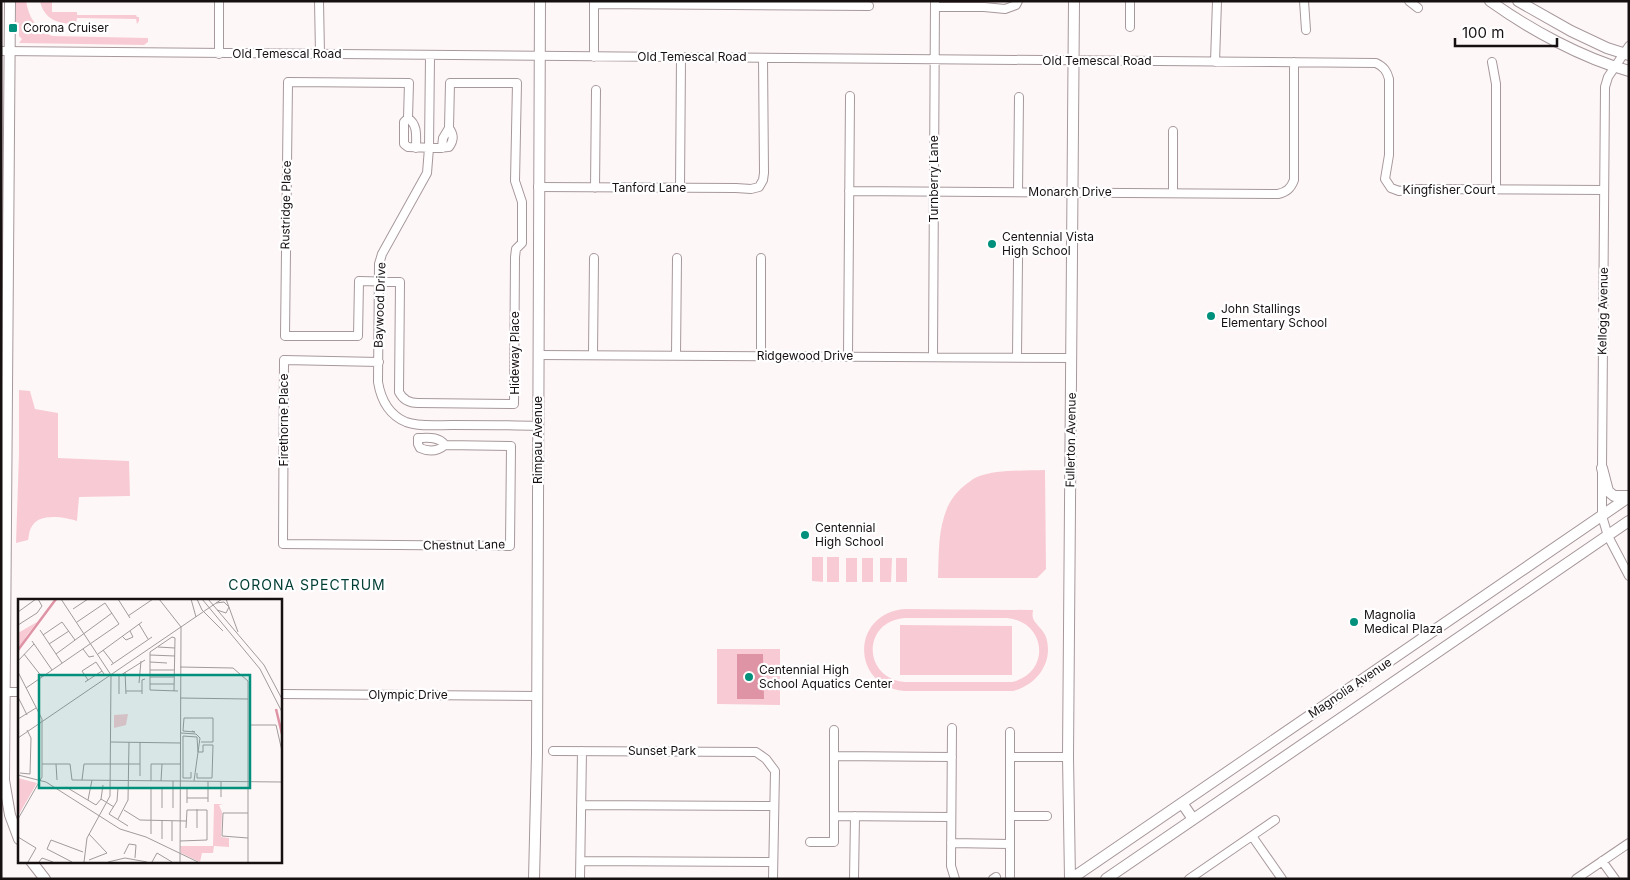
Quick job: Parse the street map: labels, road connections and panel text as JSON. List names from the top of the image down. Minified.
{"streets":{"main road":["Rimpau Avenue","Fullerton Avenue","Magnolia Avenue"],"street":["Old Temescal Road","Turnberry Lane","Tanford Lane","Kingfisher Court","Monarch Drive","Rustridge Place","Baywood Drive","Kellogg Avenue","Hideway Place","Ridgewood Drive","Firethorne Place","Chestnut Lane","Olympic Drive","Sunset Park"]},"crossings":[["Old Temescal Road","Turnberry Lane"],["Old Temescal Road","Tanford Lane"],["Old Temescal Road","Kingfisher Court"],["Old Temescal Road","Monarch Drive"],["Old Temescal Road","Baywood Drive"],["Old Temescal Road","Rimpau Avenue"],["Old Temescal Road","Fullerton Avenue"],["Turnberry Lane","Monarch Drive"],["Turnberry Lane","Ridgewood Drive"],["Tanford Lane","Rimpau Avenue"],["Kingfisher Court","Kellogg Avenue"],["Monarch Drive","Fullerton Avenue"],["Rustridge Place","Baywood Drive"],["Rustridge Place","Hideway Place"],["Baywood Drive","Hideway Place"],["Baywood Drive","Firethorne Place"],["Baywood Drive","Rimpau Avenue"],["Kellogg Avenue","Magnolia Avenue"],["Ridgewood Drive","Rimpau Avenue"],["Ridgewood Drive","Fullerton Avenue"],["Firethorne Place","Chestnut Lane"],["Rimpau Avenue","Olympic Drive"],["Fullerton Avenue","Magnolia Avenue"]],"districts":["CORONA SPECTRUM"],"places":{"transit":["Corona Cruiser"],"other":["Centennial Vista High School","John Stallings Elementary School","Centennial High School","Magnolia Medical Plaza","Centennial High School Aquatics Center"]},"scale_bar":"100 m"}
